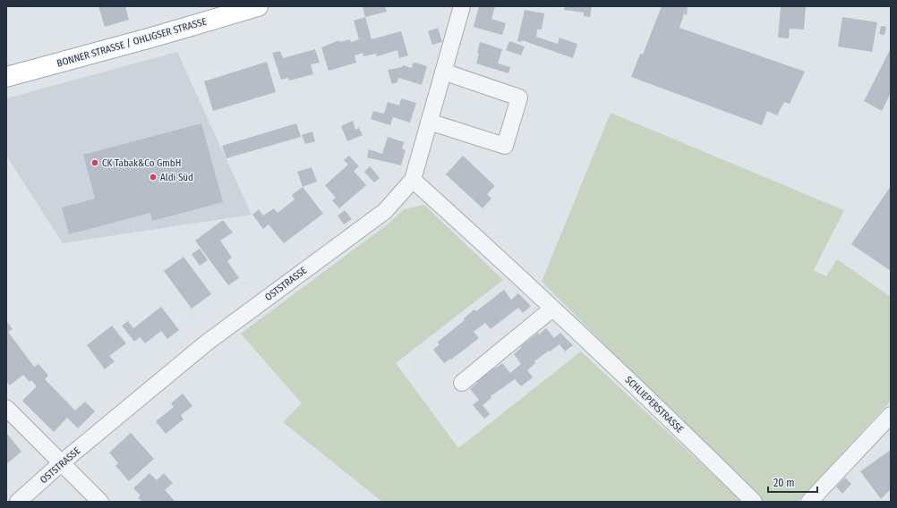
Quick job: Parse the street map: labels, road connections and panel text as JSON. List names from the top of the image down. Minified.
{"streets":{"main road":["BONNER STRASSE / OHLIGSER STRASSE"],"street":["OSTSTRASSE","SCHLIEPERSTRASSE"]},"crossings":[["OSTSTRASSE","SCHLIEPERSTRASSE"]],"places":["CK Tabak&Co GmbH","Aldi Süd"],"scale_bar":"20 m"}
